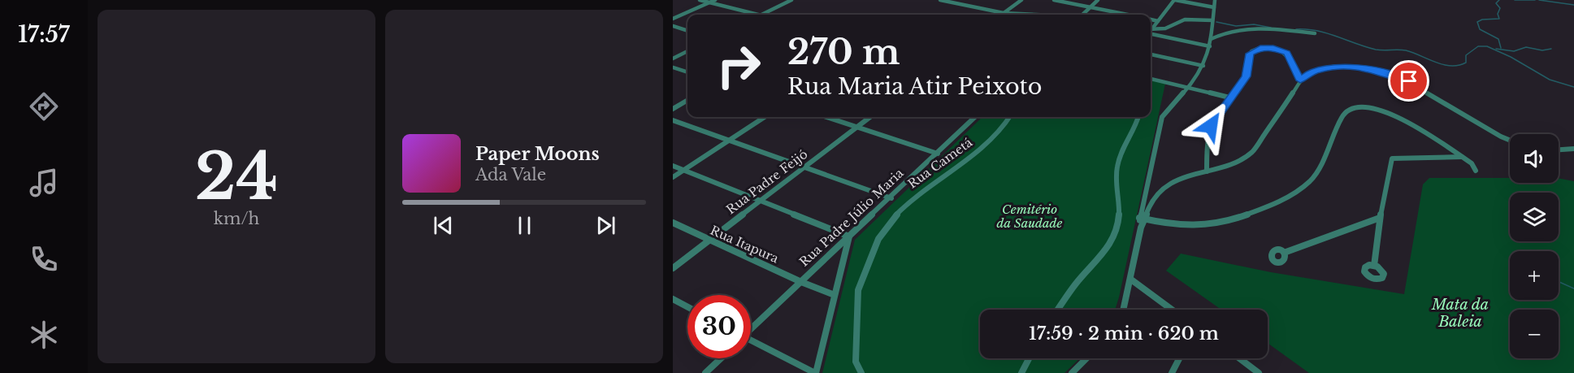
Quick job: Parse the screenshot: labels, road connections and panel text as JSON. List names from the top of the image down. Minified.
{"streets":{"street":["Rua Cametá","Rua Padre Feijó","Rua Padre Júlio Maria","Rua Itapura"]},"crossings":[["Rua Padre Feijó","Rua Itapura"],["Rua Padre Júlio Maria","Rua Itapura"]],"parks":["Cemitério da Saudade","Mata da Baleia"],"page":{"tabs":"17:57","tile":["24","km/h"],"turn":["270 m","Rua Maria Atir Peixoto"],"song":["Paper Moons","Ada Vale"],"map_buttons":["+","−"],"limit":"30","trip":"17:59 · 2 min · 620 m"}}
